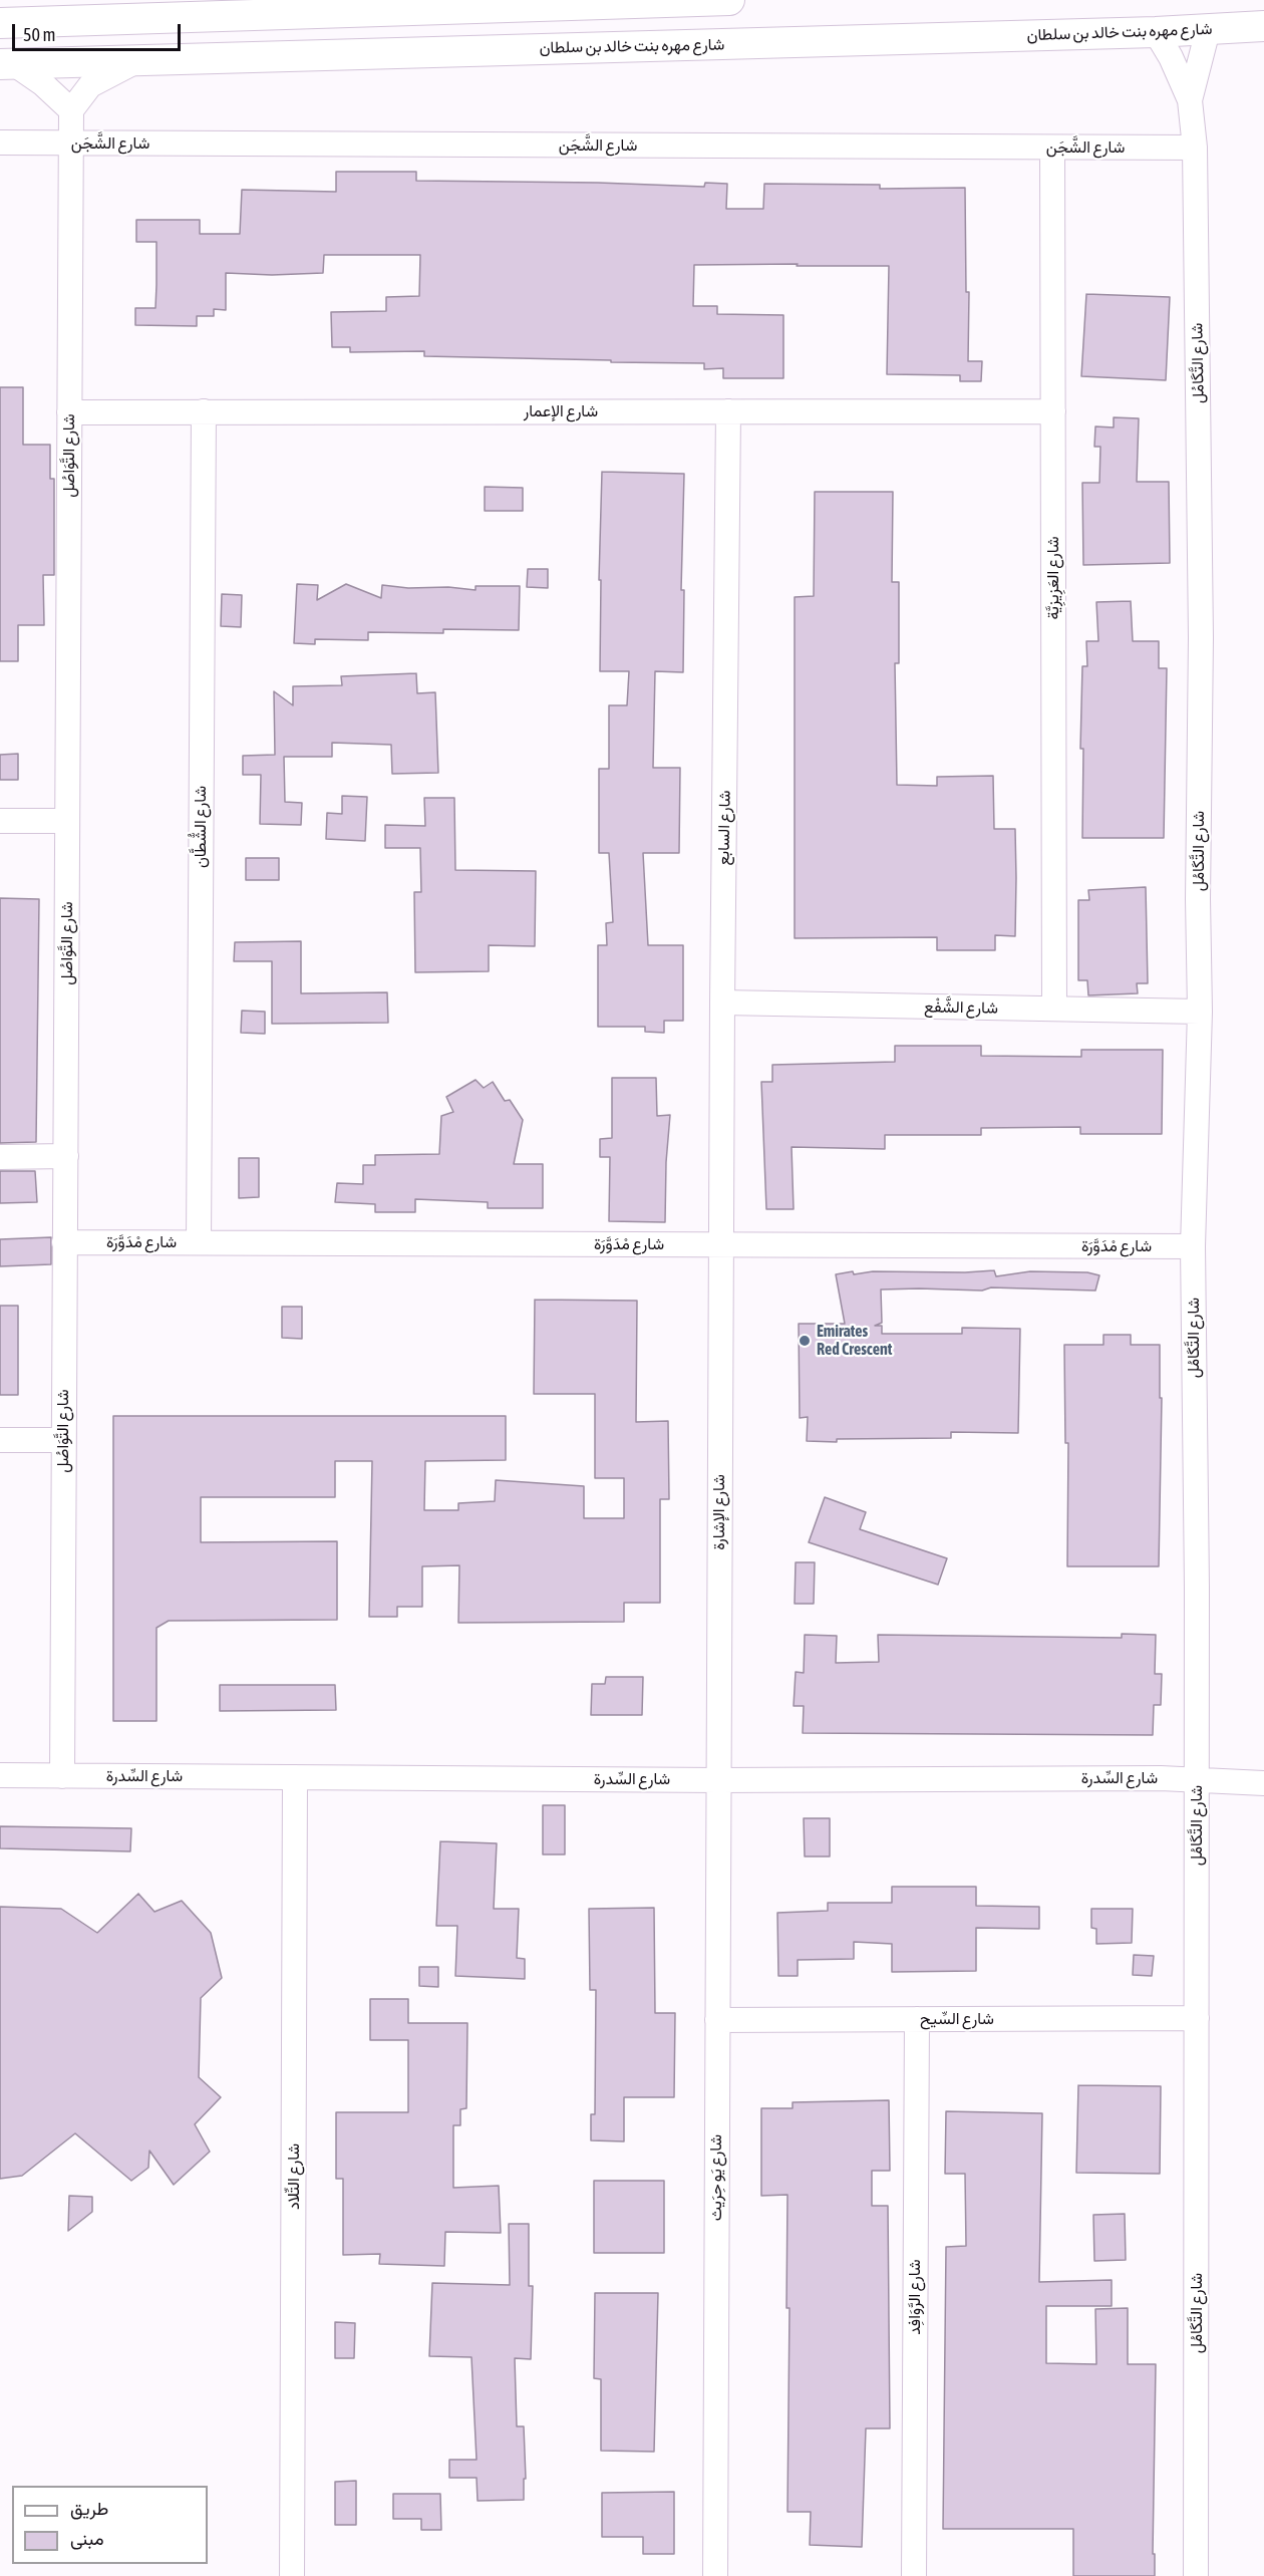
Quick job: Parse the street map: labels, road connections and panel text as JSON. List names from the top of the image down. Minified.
{"streets":{"street":["شارع مهره بنت خالد بن سلطان","شارع الشَّجَن","شارع التَّكَامُل","شارع الإعمار","شارع التَّوَاصُل","شارع العَزِيزِيَّة","شارع الشُّطَّان","شارع السابع","شارع الشَّفْع","شارع مْدَوَّرَة","شارع الإشارة","شارع السِّدرة","شارع السِّيح","شارع التِّلاد","شارع يَو حِرَيث","شارع الرَّوَافِد"]},"crossings":[["شارع مهره بنت خالد بن سلطان","شارع التَّكَامُل"],["شارع الشَّجَن","شارع التَّكَامُل"],["شارع الشَّجَن","شارع التَّوَاصُل"],["شارع الشَّجَن","شارع العَزِيزِيَّة"],["شارع التَّكَامُل","شارع الشَّفْع"],["شارع التَّكَامُل","شارع مْدَوَّرَة"],["شارع التَّكَامُل","شارع السِّدرة"],["شارع التَّكَامُل","شارع السِّيح"],["شارع الإعمار","شارع التَّوَاصُل"],["شارع الإعمار","شارع العَزِيزِيَّة"],["شارع الإعمار","شارع الشُّطَّان"],["شارع الإعمار","شارع السابع"],["شارع التَّوَاصُل","شارع مْدَوَّرَة"],["شارع التَّوَاصُل","شارع السِّدرة"],["شارع العَزِيزِيَّة","شارع الشَّفْع"],["شارع الشُّطَّان","شارع مْدَوَّرَة"],["شارع السابع","شارع الشَّفْع"],["شارع السابع","شارع مْدَوَّرَة"],["شارع السابع","شارع الإشارة"],["شارع مْدَوَّرَة","شارع الإشارة"],["شارع الإشارة","شارع السِّدرة"],["شارع الإشارة","شارع يَو حِرَيث"],["شارع السِّدرة","شارع التِّلاد"],["شارع السِّدرة","شارع يَو حِرَيث"],["شارع السِّيح","شارع يَو حِرَيث"],["شارع السِّيح","شارع الرَّوَافِد"]],"places":["Emirates Red Crescent"],"legend":["طريق","مبنى"],"scale_bar":"50 m"}
